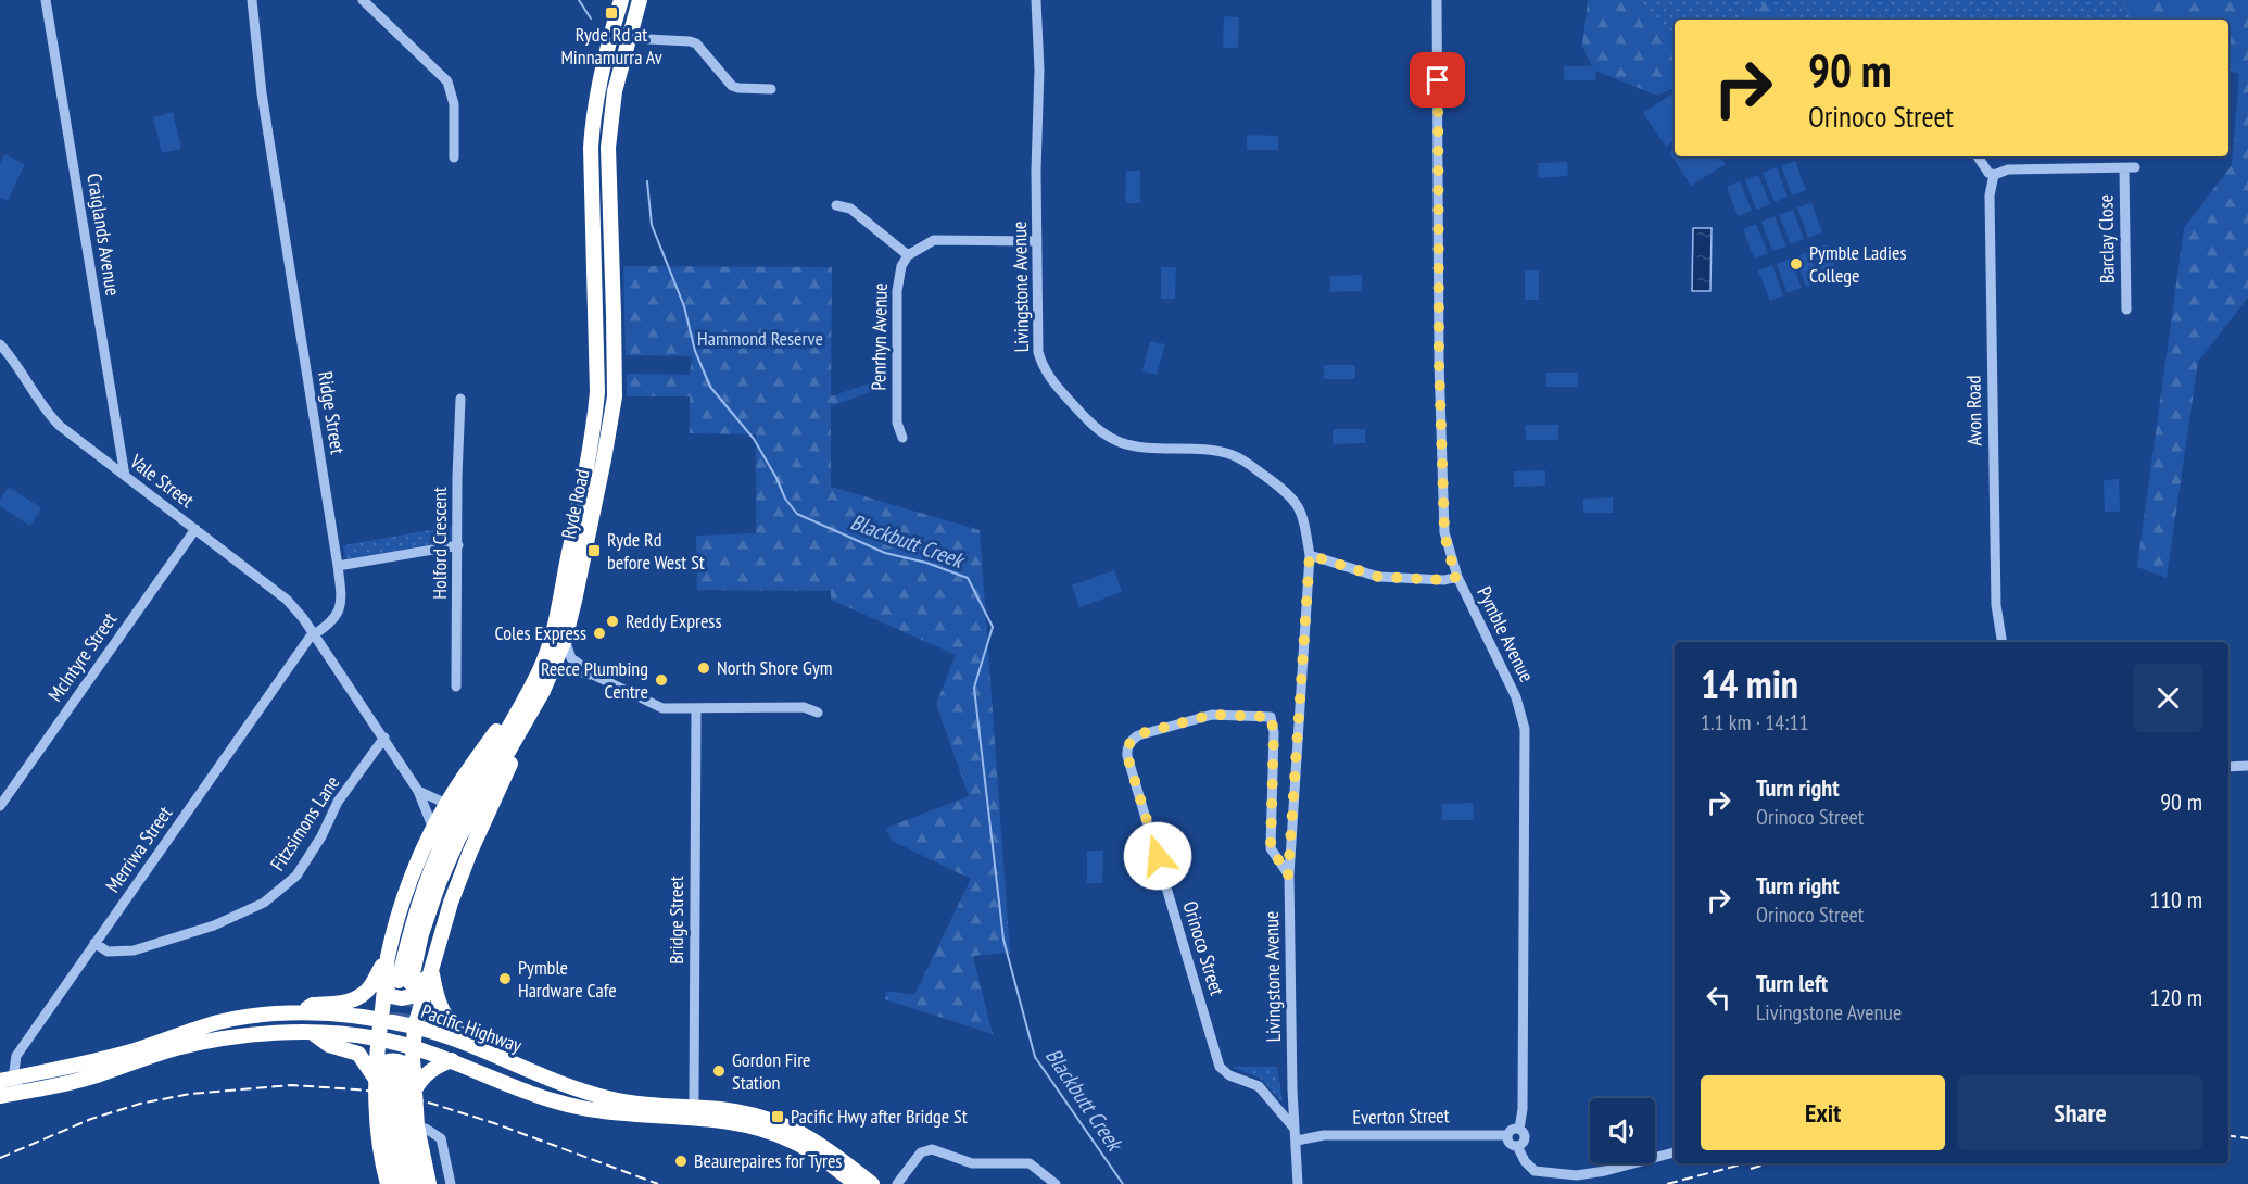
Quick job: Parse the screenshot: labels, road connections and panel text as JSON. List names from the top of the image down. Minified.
{"streets":{"highway":["Ryde Road","Pacific Highway"],"street":["Craiglands Avenue","Barclay Close","Livingstone Avenue","Penrhyn Avenue","Avon Road","Ridge Street","Vale Street","Holford Crescent","Pymble Avenue","McIntyre Street","Fitzsimons Lane","Merriwa Street","Bridge Street","Orinoco Street","Everton Street"]},"crossings":[["Craiglands Avenue","Vale Street"],["Barclay Close","Avon Road"],["Livingstone Avenue","Orinoco Street"],["Livingstone Avenue","Everton Street"],["Ridge Street","Vale Street"],["Ridge Street","Merriwa Street"],["Vale Street","McIntyre Street"],["Vale Street","Merriwa Street"],["Pymble Avenue","Everton Street"],["Fitzsimons Lane","Merriwa Street"],["Merriwa Street","Pacific Highway"],["Bridge Street","Pacific Highway"]],"water":["Blackbutt Creek"],"parks":["Hammond Reserve"],"places":{"transit":["Ryde Rd at Minnamurra Av","Ryde Rd before West St","Pacific Hwy after Bridge St"],"other":["Pymble Ladies College","Reddy Express","Coles Express","North Shore Gym","Reece Plumbing Centre","Pymble Hardware Cafe","Gordon Fire Station","Beaurepaires for Tyres"]},"page":{"turn":["90 m","Orinoco Street"],"heading":["14 min","1.1 km · 14:11"],"list":[{"name":"Turn right","note":"Orinoco Street","value":"90 m"},{"name":"Turn right","note":"Orinoco Street","value":"110 m"},{"name":"Turn left","note":"Livingstone Avenue","value":"120 m"}],"buttons":["Exit","Share"]}}
